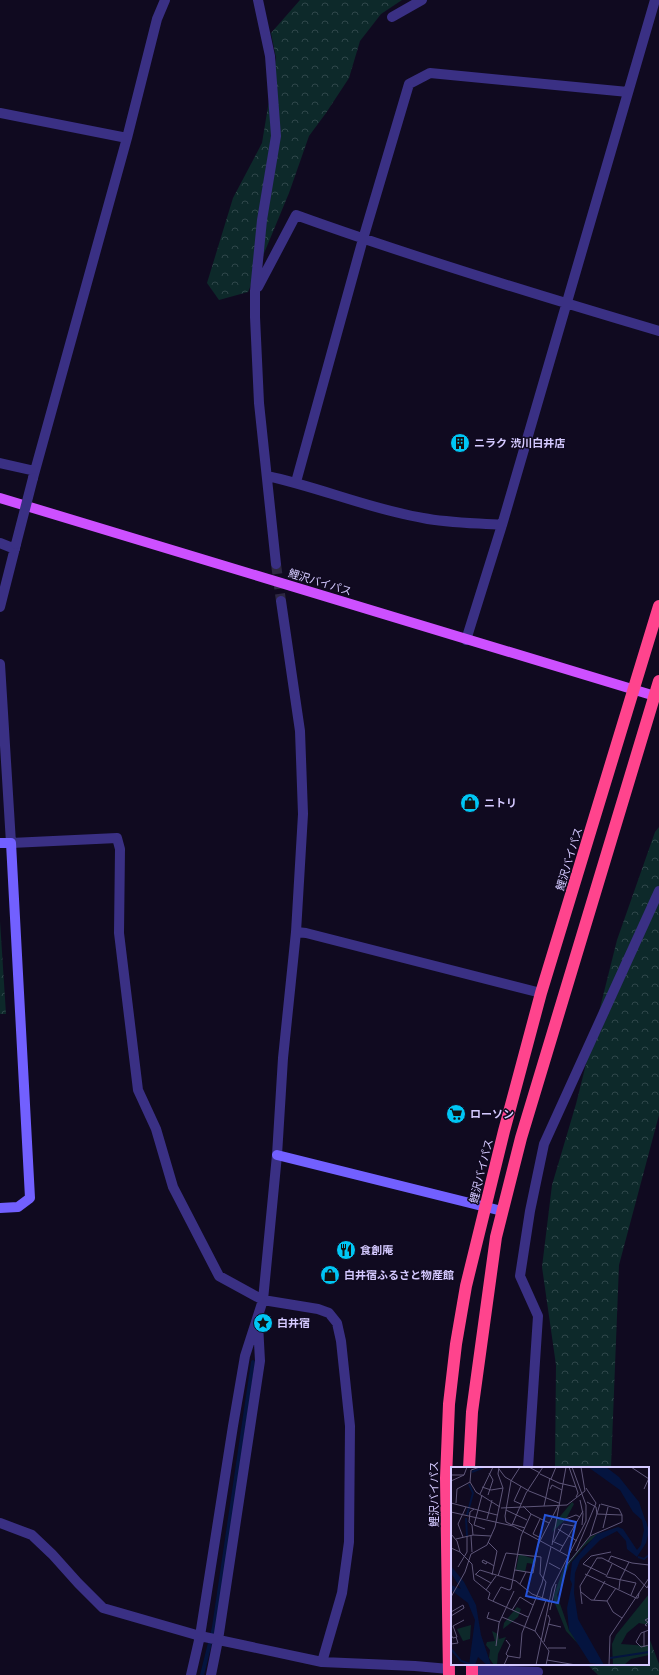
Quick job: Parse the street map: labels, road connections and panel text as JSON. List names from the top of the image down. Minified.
{"streets":{"highway":["鯉沢バイパス"]},"places":{"building":["ニラク 渋川白井店"],"shop":["ニトリ","白井宿ふるさと物産館"],"supermarket":["ローソン"],"restaurant":["食創庵"],"place":["白井宿"]}}
